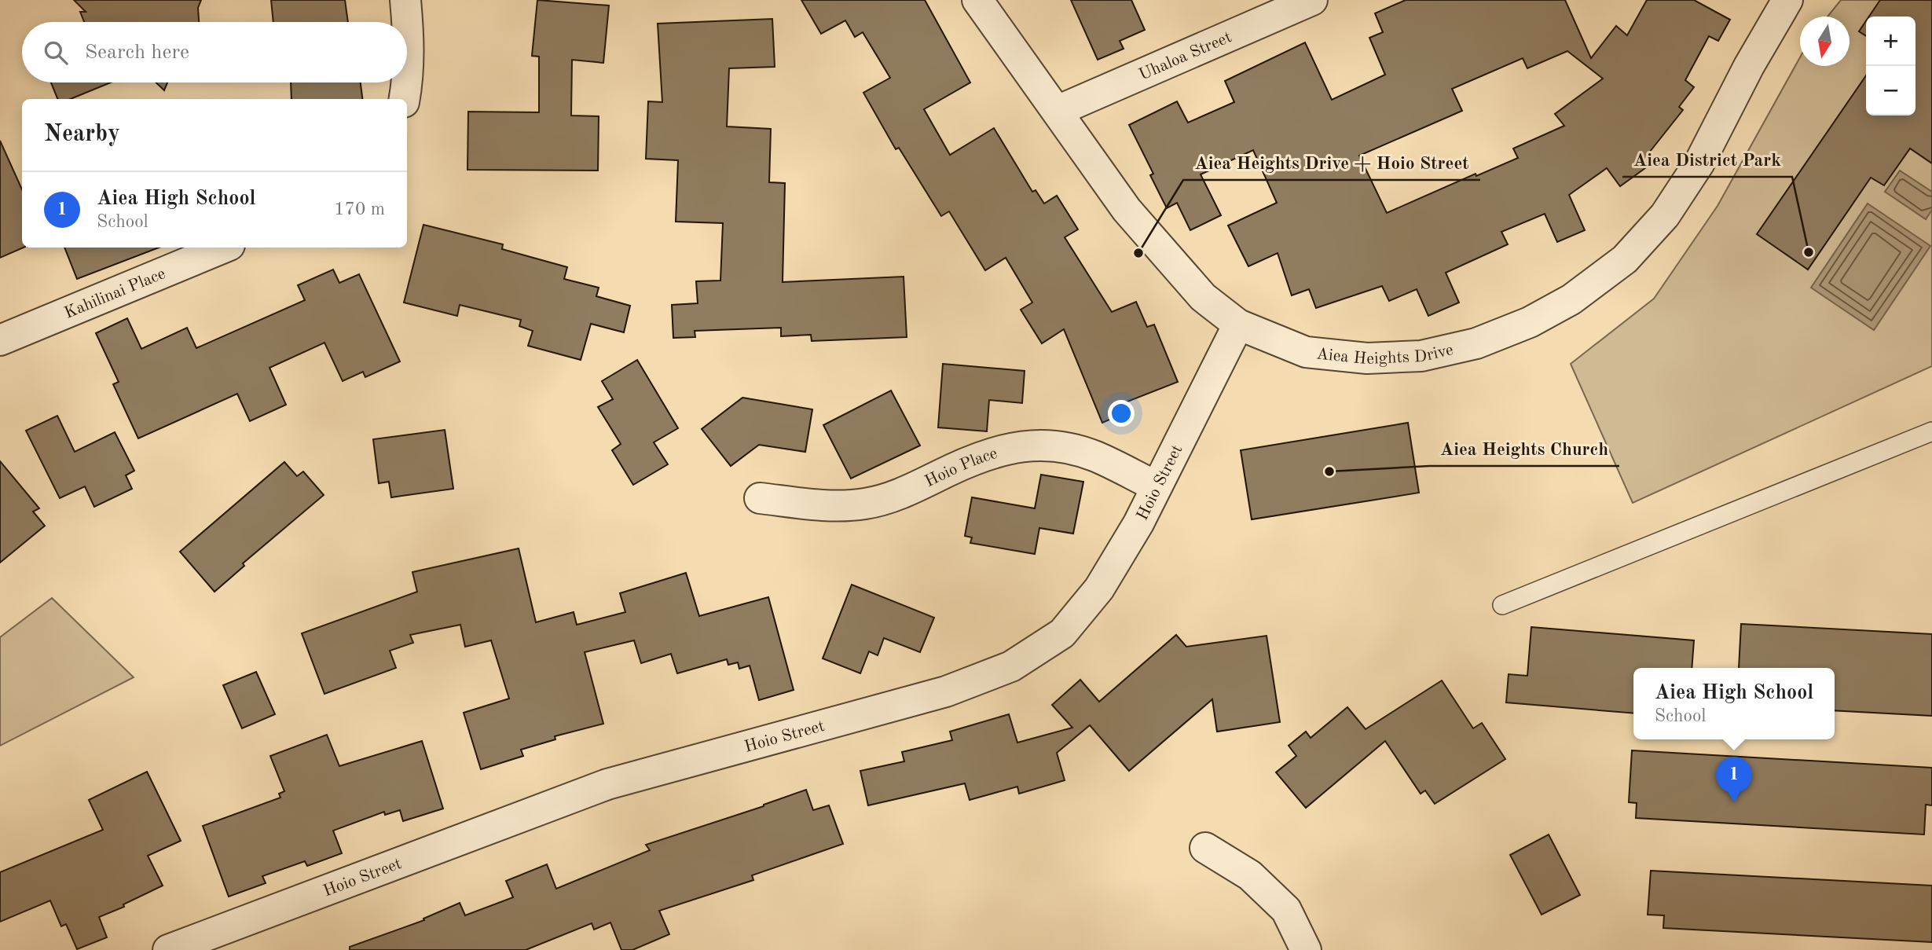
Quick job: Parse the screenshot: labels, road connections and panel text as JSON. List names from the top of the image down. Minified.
{"streets":{"street":["Uhaloa Street","Kahilinai Place","Aiea Heights Drive","Hoio Place","Hoio Street"]},"crossings":[["Uhaloa Street","Aiea Heights Drive"],["Aiea Heights Drive","Hoio Street"],["Hoio Place","Hoio Street"]],"places":["Aiea District Park","Aiea Heights Drive + Hoio Street","Aiea Heights Church"],"north":"bottom","page":{"map_buttons":["+","−"],"search":"Search here","heading":"Nearby","list":[{"mark":"1","name":"Aiea High School","note":"School","value":"170 m"}],"popup":["Aiea High School","School"],"pins":"1"}}
